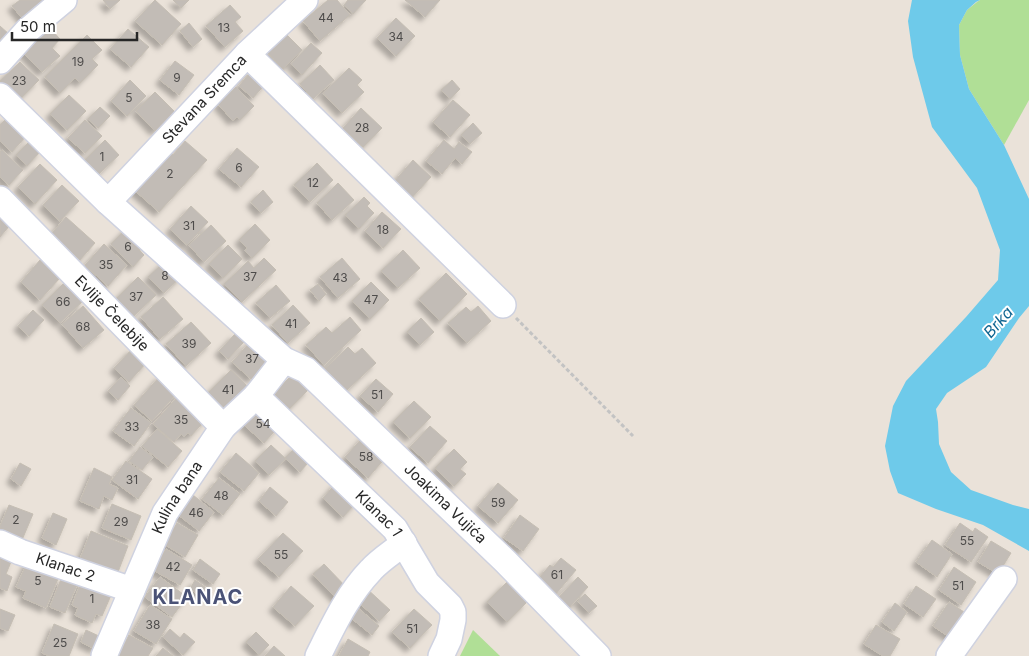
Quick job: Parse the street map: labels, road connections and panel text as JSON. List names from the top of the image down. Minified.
{"streets":{"street":["Stevana Sremca","Evlije Čelebije","Kulina bana","Joakima Vujića","Klanac 1","Klanac 2"]},"crossings":[["Stevana Sremca","Joakima Vujića"],["Evlije Čelebije","Kulina bana"],["Kulina bana","Joakima Vujića"],["Kulina bana","Klanac 1"],["Kulina bana","Klanac 2"]],"districts":["KLANAC"],"water":["Brka"],"house_numbers":["44","13","34","19","9","23","5","28","1","6","2","12","31","18","6","35","8","37","43","37","47","66","41","68","39","37","41","51","35","54","33","58","31","48","59","46","2","29","55","55","42","61","5","51","1","38","51","25"],"scale_bar":"50 m"}
